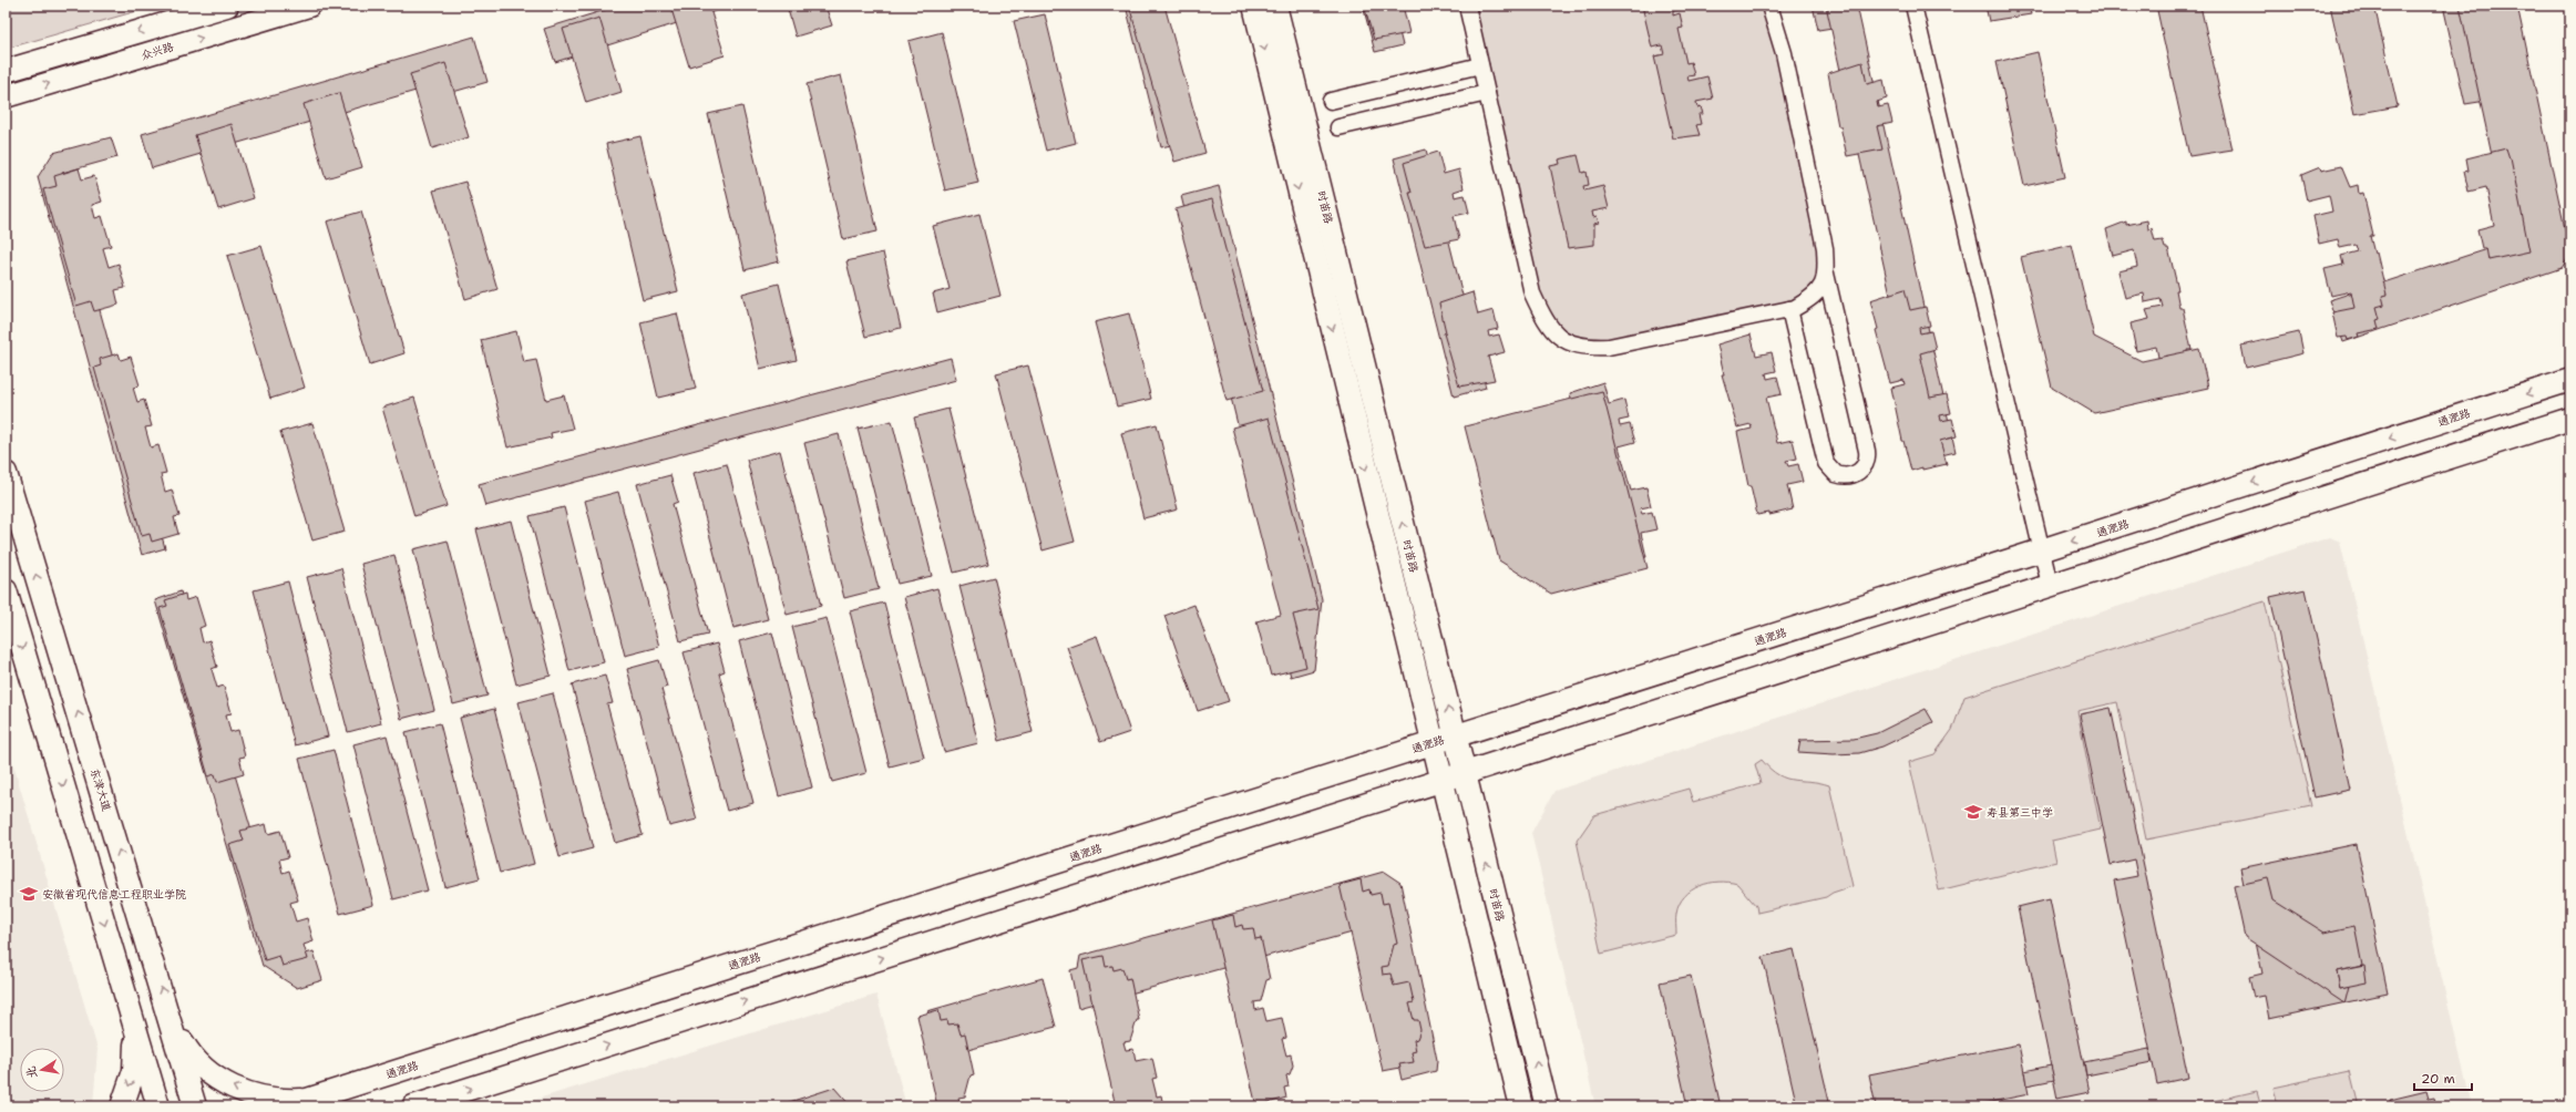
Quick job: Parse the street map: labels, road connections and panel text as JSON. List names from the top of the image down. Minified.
{"streets":{"main road":["众兴路","时苗路","通淝路","东津大道"]},"crossings":[["时苗路","通淝路"]],"places":{"school or university":["寿县第三中学","安徽省现代信息工程职业学院"]},"scale_bar":"20 m","north":"left"}
